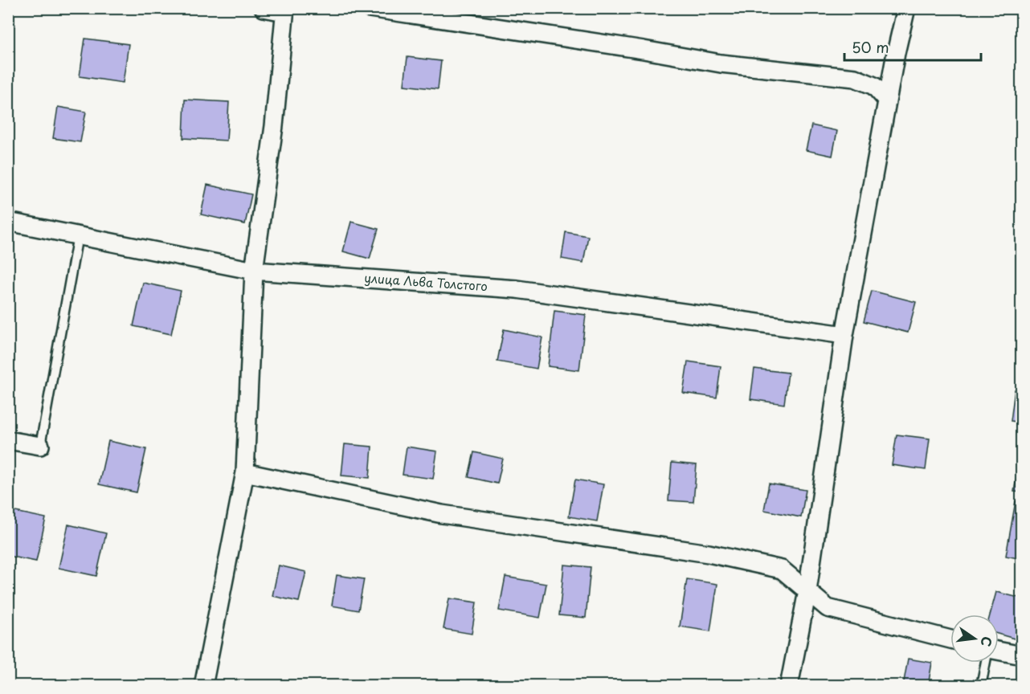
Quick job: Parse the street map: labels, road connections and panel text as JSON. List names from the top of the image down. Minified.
{"streets":{"street":["улица Льва Толстого"]},"scale_bar":"50 m","north":"right"}
